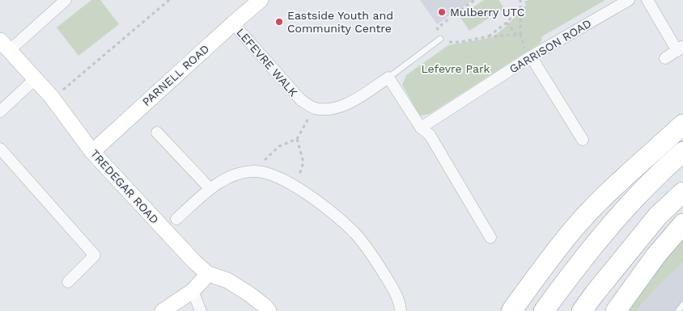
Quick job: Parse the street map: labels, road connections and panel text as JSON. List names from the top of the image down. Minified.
{"streets":{"main road":["PARNELL ROAD","TREDEGAR ROAD"],"street":["GARRISON ROAD","LEFEVRE WALK"]},"crossings":[["LEFEVRE WALK","PARNELL ROAD"],["PARNELL ROAD","TREDEGAR ROAD"]],"parks":["Lefevre Park"],"places":["Mulberry UTC","Eastside Youth and Community Centre"]}
